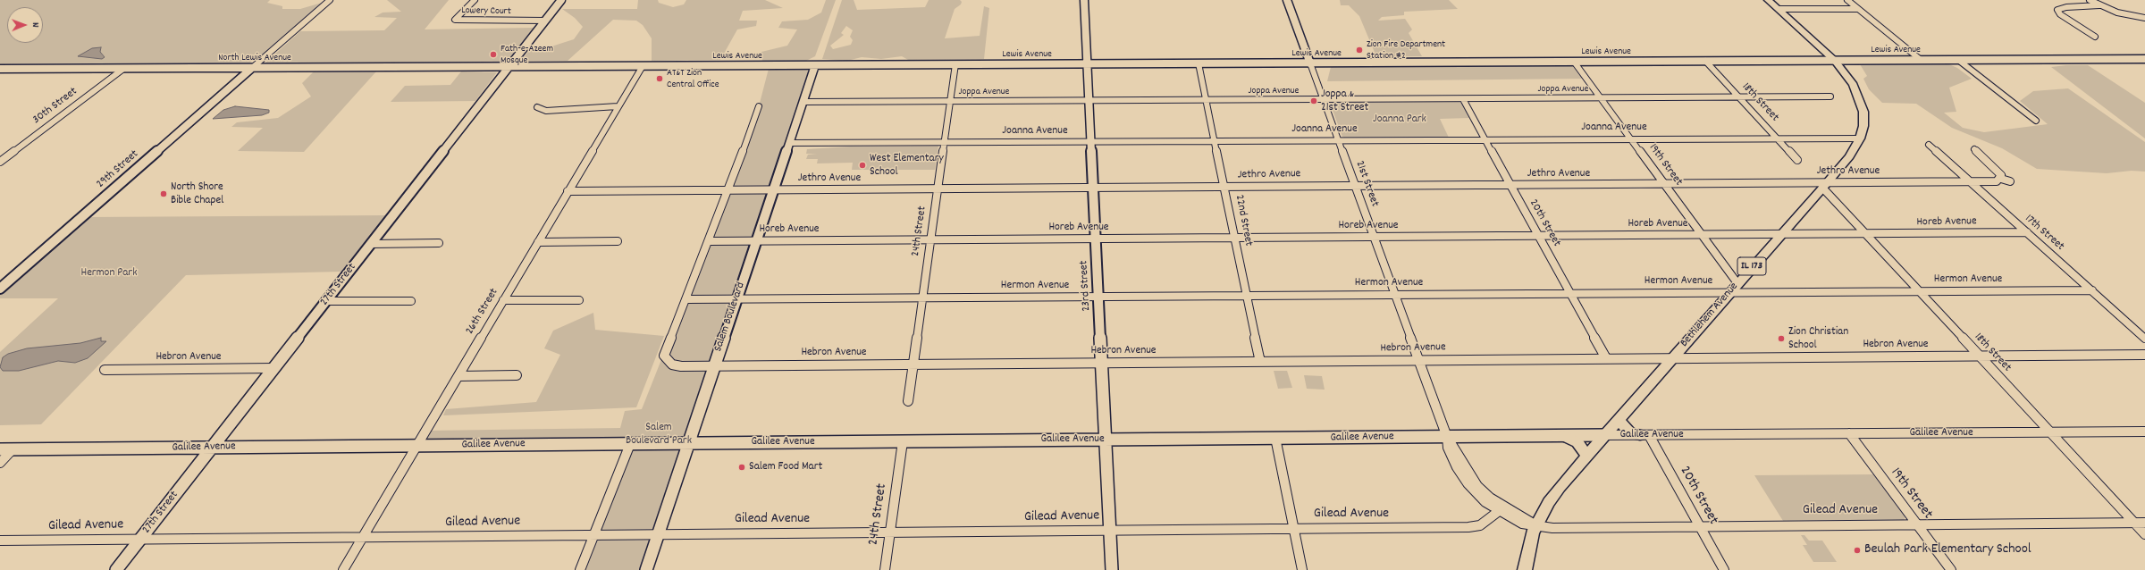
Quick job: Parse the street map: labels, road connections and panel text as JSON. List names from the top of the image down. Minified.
{"streets":{"main road":["IL 173","Bethlehem Avenue"],"street":["Lowery Court","Lewis Avenue","North Lewis Avenue","Joppa Avenue","18th Street","30th Street","Joanna Avenue","19th Street","29th Street","Jethro Avenue","21st Street","22nd Street","Horeb Avenue","20th Street","24th Street","17th Street","Hermon Avenue","27th Street","23rd Street","26th Street","Salem Boulevard","Hebron Avenue","Galilee Avenue","Gilead Avenue"]},"crossings":[["Lowery Court","27th Street"],["Lewis Avenue","North Lewis Avenue"],["Lewis Avenue","18th Street"],["Lewis Avenue","19th Street"],["Lewis Avenue","21st Street"],["Lewis Avenue","22nd Street"],["Lewis Avenue","24th Street"],["Lewis Avenue","IL 173"],["Lewis Avenue","27th Street"],["Lewis Avenue","23rd Street"],["Lewis Avenue","26th Street"],["Lewis Avenue","Bethlehem Avenue"],["Lewis Avenue","Salem Boulevard"],["North Lewis Avenue","30th Street"],["North Lewis Avenue","29th Street"],["North Lewis Avenue","27th Street"],["Joppa Avenue","18th Street"],["Joppa Avenue","19th Street"],["Joppa Avenue","21st Street"],["Joppa Avenue","22nd Street"],["Joppa Avenue","20th Street"],["Joppa Avenue","24th Street"],["Joppa Avenue","23rd Street"],["Joppa Avenue","Salem Boulevard"],["18th Street","Joanna Avenue"],["18th Street","Jethro Avenue"],["18th Street","Horeb Avenue"],["18th Street","Hermon Avenue"],["18th Street","Bethlehem Avenue"],["18th Street","Hebron Avenue"],["18th Street","Galilee Avenue"],["18th Street","Gilead Avenue"],["Joanna Avenue","19th Street"],["Joanna Avenue","21st Street"],["Joanna Avenue","22nd Street"],["Joanna Avenue","20th Street"],["Joanna Avenue","24th Street"],["Joanna Avenue","23rd Street"],["Joanna Avenue","Bethlehem Avenue"],["Joanna Avenue","Salem Boulevard"],["19th Street","Jethro Avenue"],["19th Street","Horeb Avenue"],["19th Street","Bethlehem Avenue"],["19th Street","Galilee Avenue"],["19th Street","Gilead Avenue"],["Jethro Avenue","21st Street"],["Jethro Avenue","22nd Street"],["Jethro Avenue","20th Street"],["Jethro Avenue","24th Street"],["Jethro Avenue","17th Street"],["Jethro Avenue","23rd Street"],["Jethro Avenue","26th Street"],["Jethro Avenue","Bethlehem Avenue"],["Jethro Avenue","Salem Boulevard"],["21st Street","Horeb Avenue"],["21st Street","Hermon Avenue"],["21st Street","Hebron Avenue"],["21st Street","Galilee Avenue"],["21st Street","Gilead Avenue"],["22nd Street","Horeb Avenue"],["22nd Street","Hermon Avenue"],["22nd Street","Hebron Avenue"],["Horeb Avenue","20th Street"],["Horeb Avenue","24th Street"],["Horeb Avenue","17th Street"],["Horeb Avenue","23rd Street"],["Horeb Avenue","Bethlehem Avenue"],["Horeb Avenue","Salem Boulevard"],["20th Street","Hermon Avenue"],["20th Street","Hebron Avenue"],["20th Street","Galilee Avenue"],["20th Street","Gilead Avenue"],["24th Street","Hermon Avenue"],["24th Street","Hebron Avenue"],["24th Street","Galilee Avenue"],["24th Street","Gilead Avenue"],["17th Street","Hermon Avenue"],["IL 173","Bethlehem Avenue"],["Hermon Avenue","23rd Street"],["Hermon Avenue","Bethlehem Avenue"],["Hermon Avenue","Salem Boulevard"],["Hermon Avenue","Hebron Avenue"],["27th Street","Hebron Avenue"],["27th Street","Galilee Avenue"],["27th Street","Gilead Avenue"],["23rd Street","Hebron Avenue"],["23rd Street","Galilee Avenue"],["23rd Street","Gilead Avenue"],["26th Street","Galilee Avenue"],["26th Street","Gilead Avenue"],["Bethlehem Avenue","Hebron Avenue"],["Bethlehem Avenue","Galilee Avenue"],["Bethlehem Avenue","Gilead Avenue"],["Salem Boulevard","Hebron Avenue"],["Salem Boulevard","Galilee Avenue"],["Salem Boulevard","Gilead Avenue"]],"parks":["Joanna Park","Hermon Park","Salem Boulevard Park"],"places":["Zion Fire Department Station #2","Fath-e-Azeem Mosque","AT&T Zion Central Office","Joppa & 21st Street","West Elementary School","North Shore Bible Chapel","Zion Christian School","Salem Food Mart","Beulah Park Elementary School"],"north":"right"}
